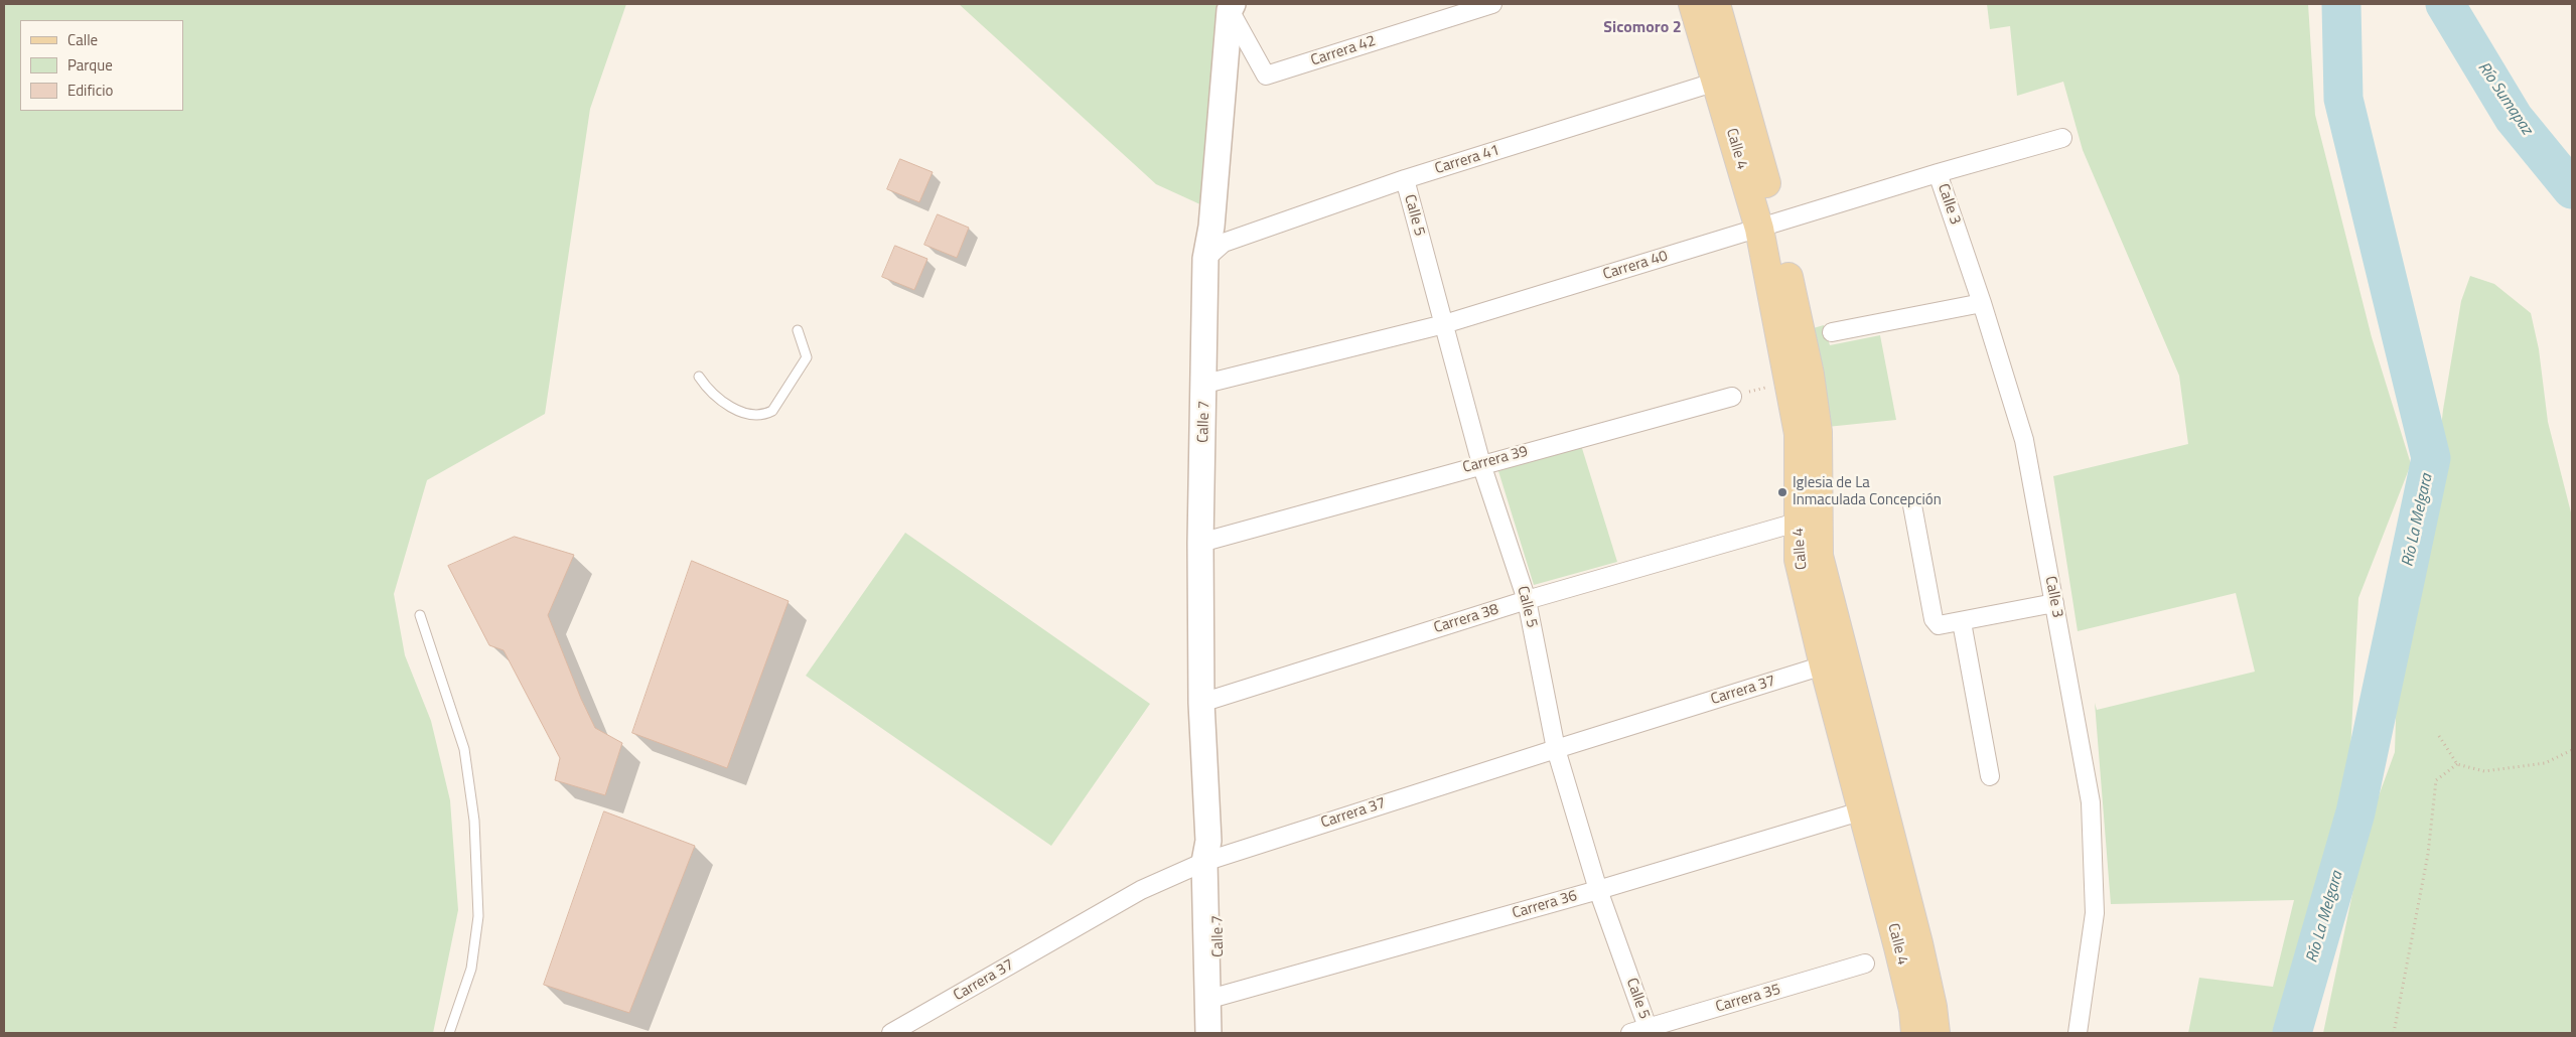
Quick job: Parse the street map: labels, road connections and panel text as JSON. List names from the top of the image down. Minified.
{"streets":{"main road":["Calle 4"],"street":["Carrera 42","Carrera 41","Calle 3","Calle 5","Carrera 40","Calle 7","Carrera 39","Carrera 38","Carrera 37","Carrera 36","Carrera 35"]},"crossings":[["Carrera 42","Calle 7"],["Calle 4","Carrera 41"],["Calle 4","Carrera 40"],["Calle 4","Carrera 38"],["Calle 4","Carrera 37"],["Calle 4","Carrera 36"],["Carrera 41","Calle 5"],["Carrera 41","Calle 7"],["Calle 3","Carrera 40"],["Calle 5","Carrera 40"],["Calle 5","Carrera 39"],["Calle 5","Carrera 38"],["Calle 5","Carrera 37"],["Calle 5","Carrera 36"],["Calle 5","Carrera 35"],["Carrera 40","Calle 7"],["Calle 7","Carrera 39"],["Calle 7","Carrera 38"],["Calle 7","Carrera 37"],["Calle 7","Carrera 36"]],"districts":["Sicomoro 2"],"water":["Río Sumapaz","Río La Melgara"],"places":["Iglesia de La Inmaculada Concepción"],"legend":["Calle","Parque","Edificio"]}
